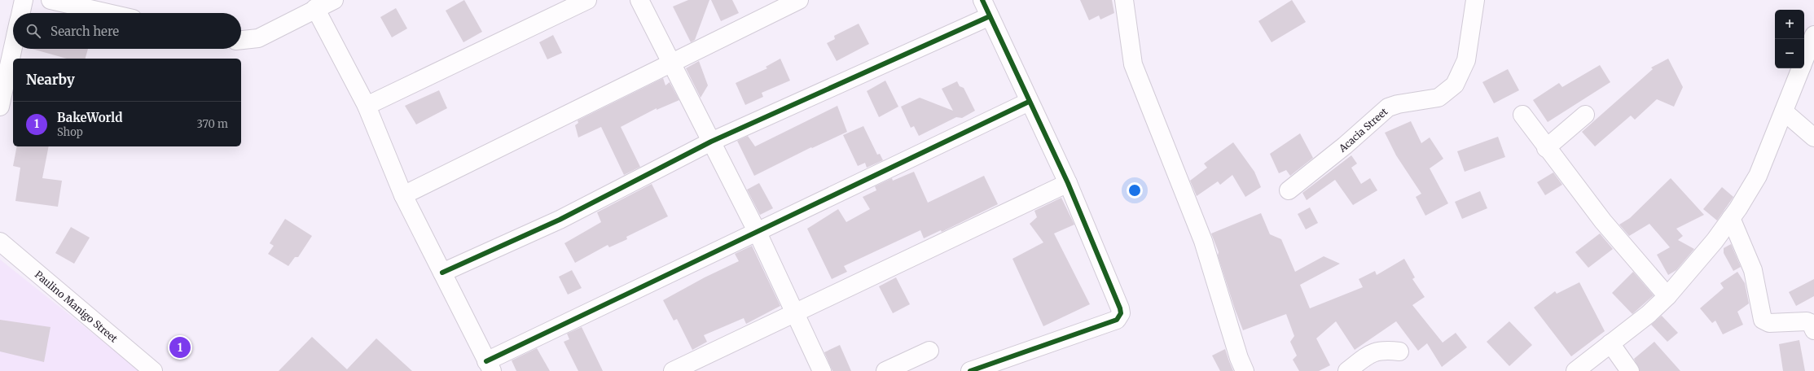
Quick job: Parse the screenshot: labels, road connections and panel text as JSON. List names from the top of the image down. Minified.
{"streets":{"street":["Acacia Street","Paulino Manigo Street"]},"page":{"map_buttons":["+","−"],"search":"Search here","heading":"Nearby","list":[{"mark":"1","name":"BakeWorld","note":"Shop","value":"370 m"}],"pins":"1"}}
